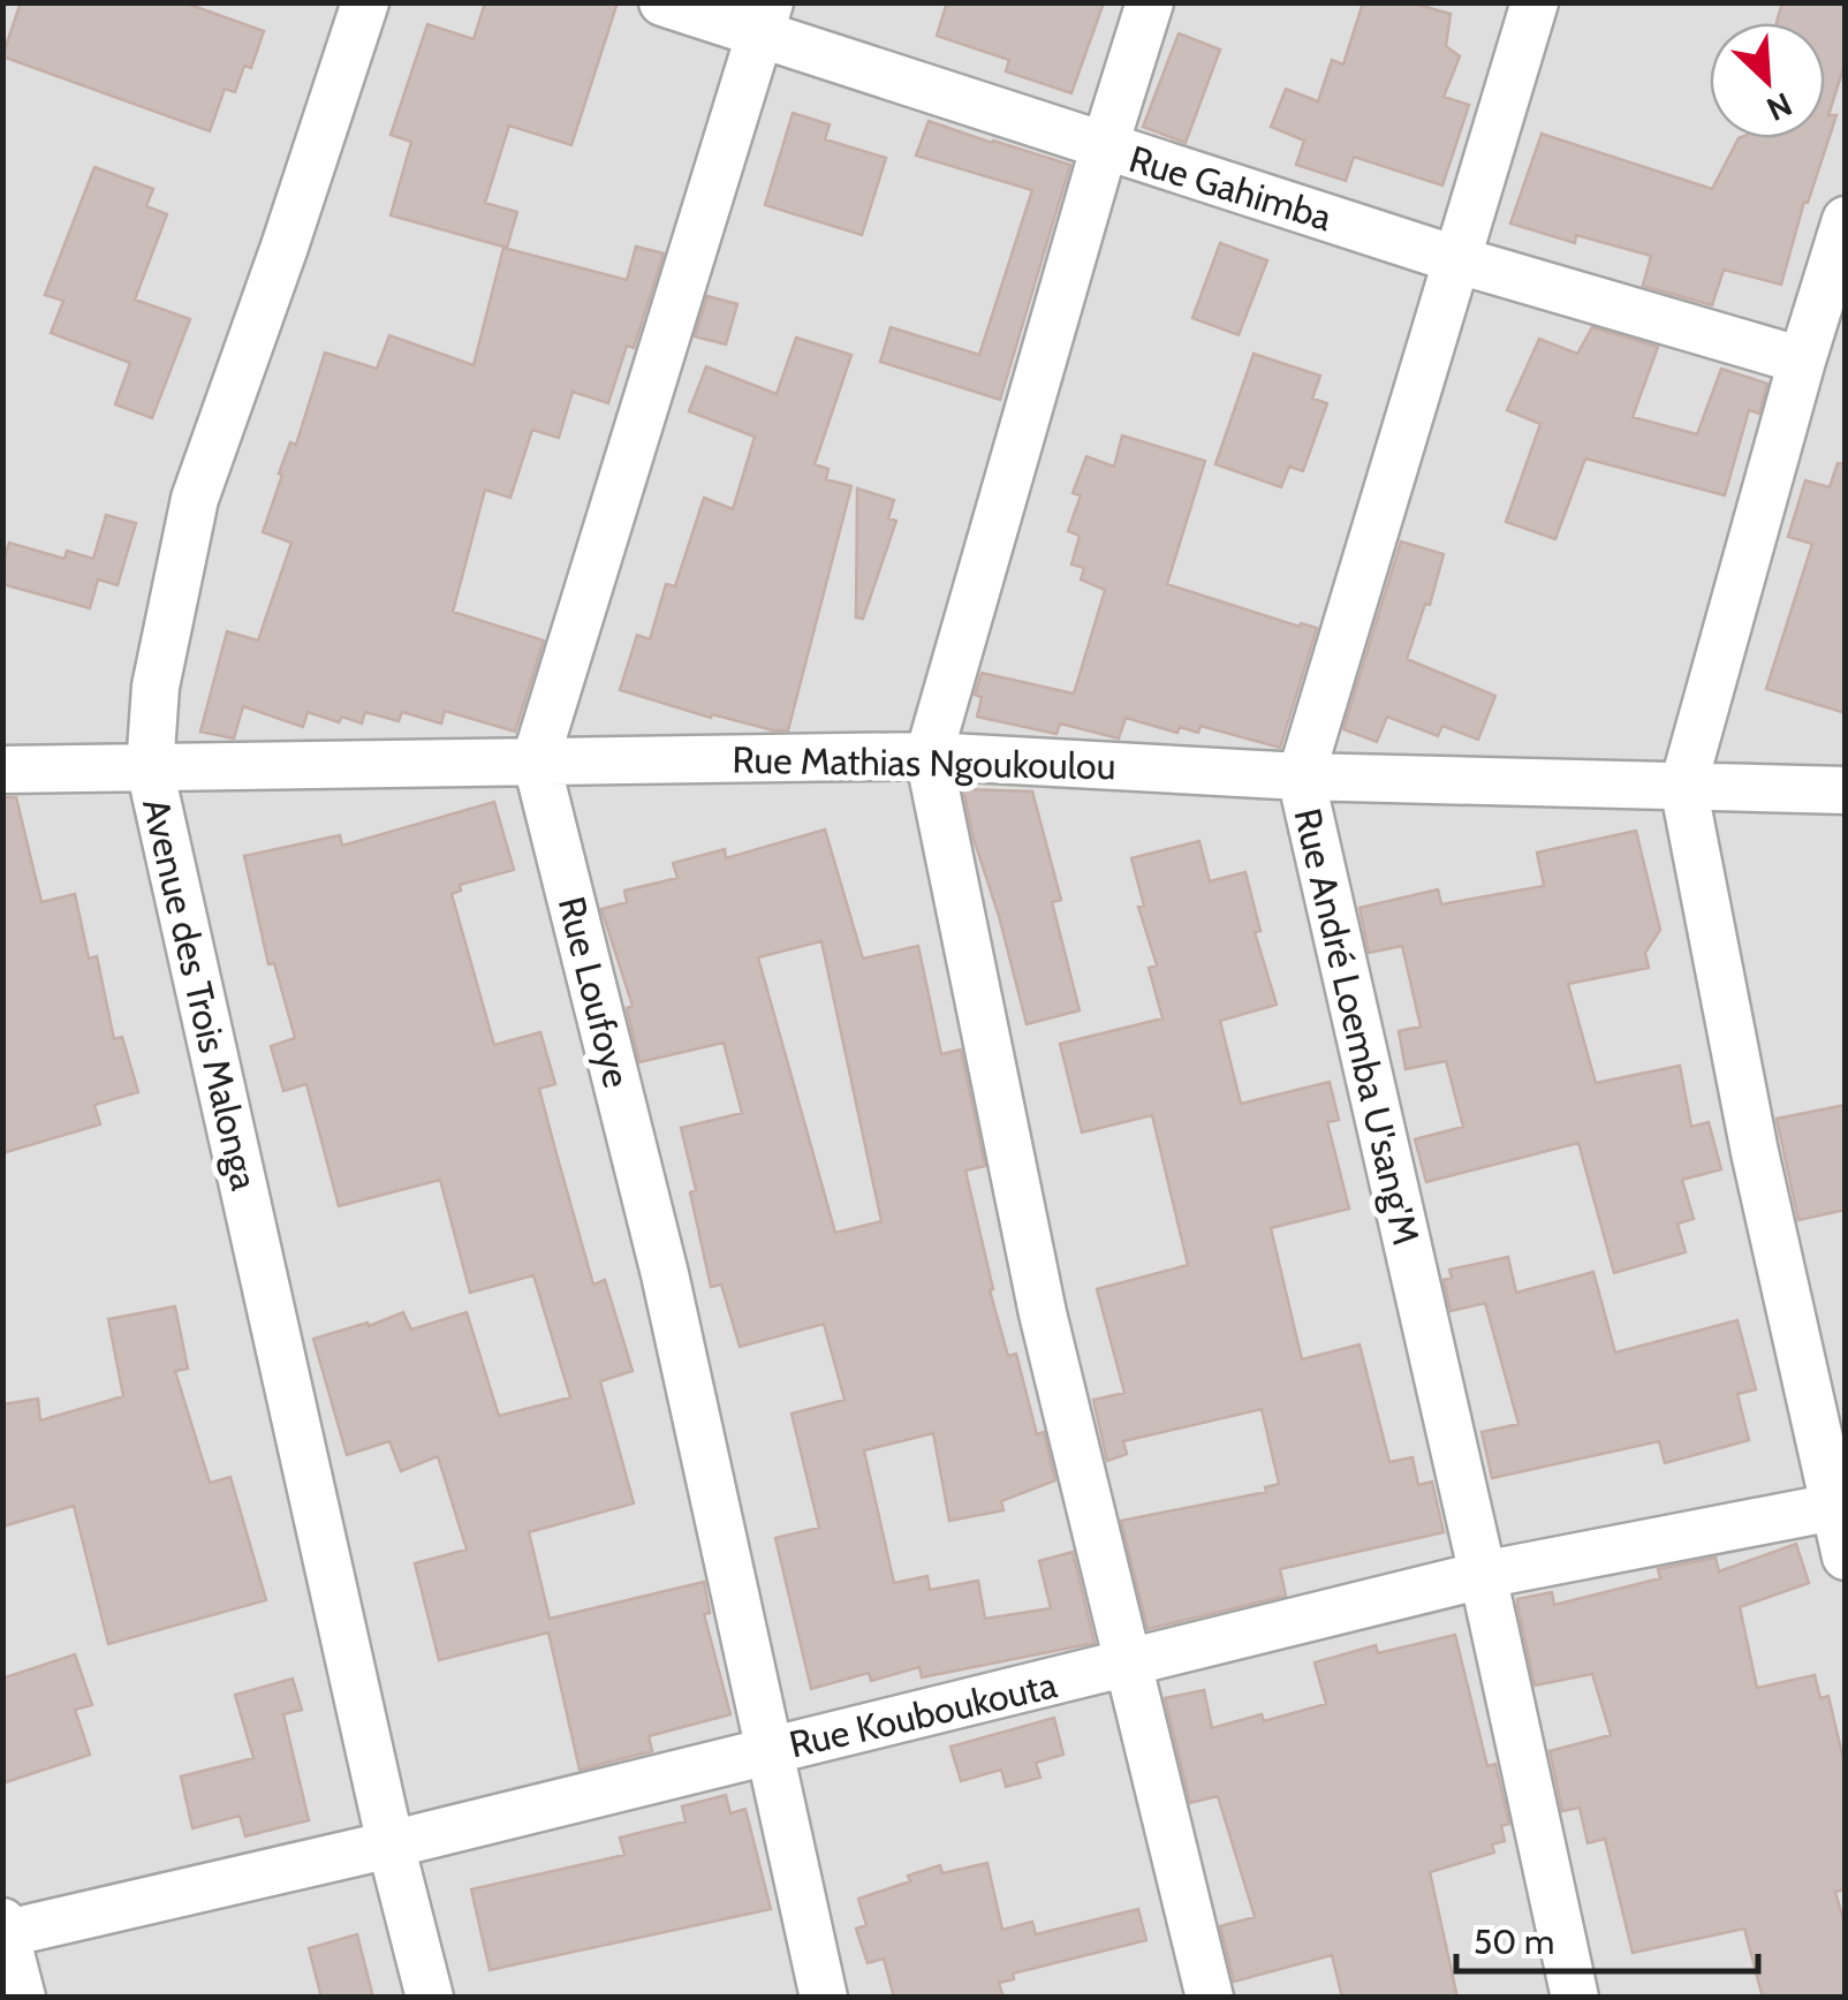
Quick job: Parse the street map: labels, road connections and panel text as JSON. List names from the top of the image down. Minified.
{"streets":{"street":["Rue Gahimba","Rue Mathias Ngoukoulou","Rue Loufoye","Avenue des Trois Malonga","Rue André Loemba U'sang'M","Rue Kouboukouta"]},"crossings":[["Rue Gahimba","Rue André Loemba U'sang'M"],["Rue Mathias Ngoukoulou","Rue Loufoye"],["Rue Mathias Ngoukoulou","Avenue des Trois Malonga"],["Rue Mathias Ngoukoulou","Rue André Loemba U'sang'M"],["Rue Loufoye","Rue Kouboukouta"],["Avenue des Trois Malonga","Rue Kouboukouta"],["Rue André Loemba U'sang'M","Rue Kouboukouta"]],"scale_bar":"50 m","north":"bottom right"}
